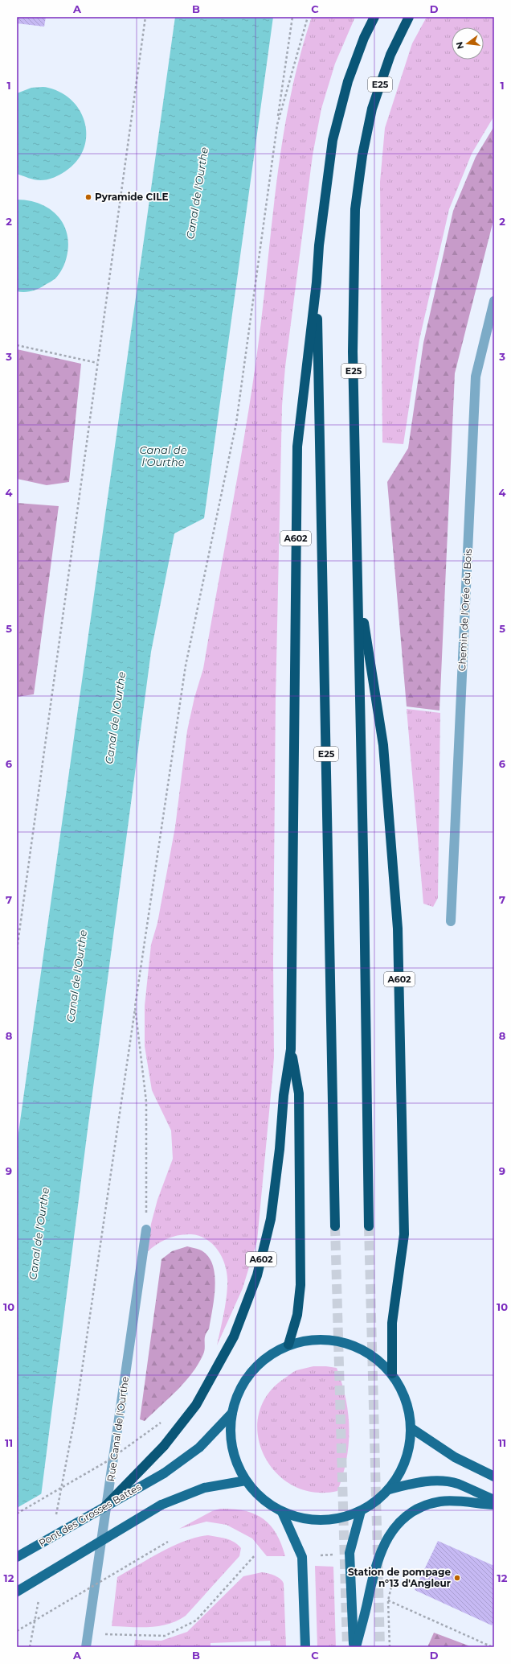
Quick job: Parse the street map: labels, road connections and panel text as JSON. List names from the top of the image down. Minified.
{"streets":{"highway":["E25","A602"],"main road":["Pont des Grosses Battes"],"street":["Chemin de l'Orée du Bois","Rue Canal de l'Ourthe"]},"crossings":[["E25","A602"],["A602","Pont des Grosses Battes"]],"water":["Canal de l'Ourthe"],"places":["Pyramide CILE","Station de pompage n°13 d'Angleur"],"north":"left","grid":{"columns":["A","B","C","D"],"rows":["1","2","3","4","5","6","7","8","9","10","11","12"]}}
